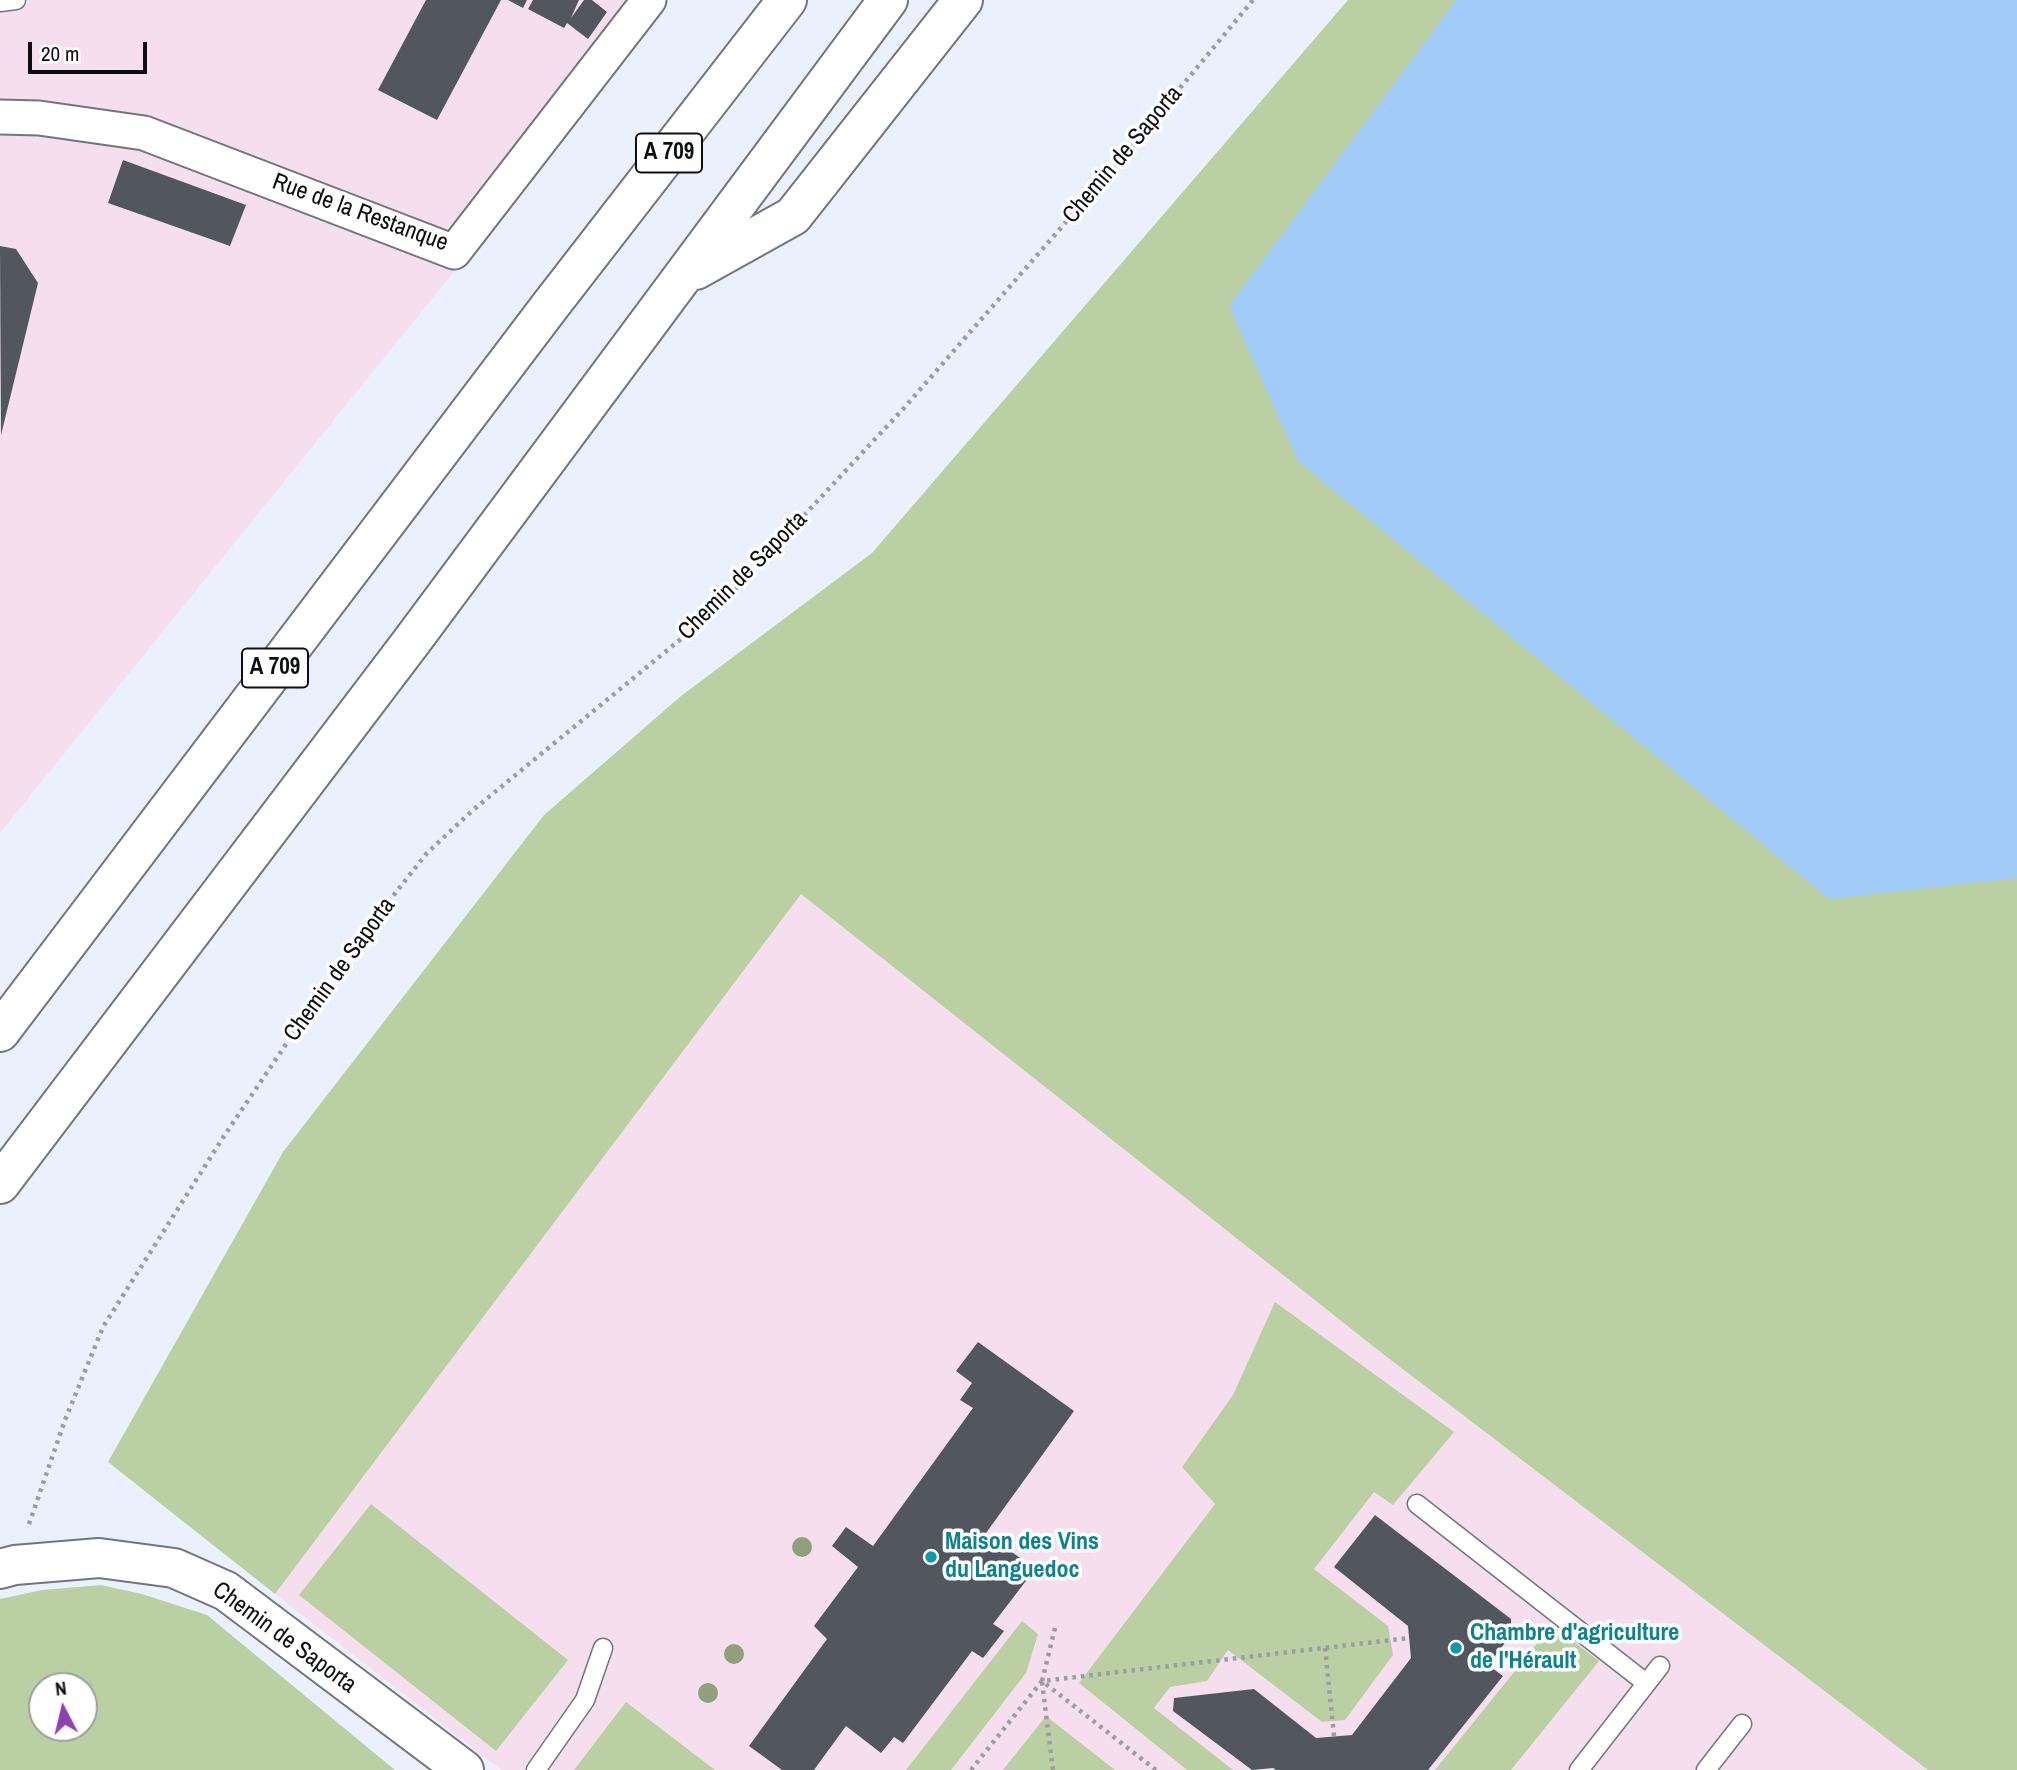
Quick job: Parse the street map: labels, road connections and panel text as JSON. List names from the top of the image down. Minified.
{"streets":{"main road":["A 709","Chemin de Saporta"],"street":["Rue de la Restanque"]},"places":["Maison des Vins du Languedoc","Chambre d'agriculture de l'Hérault"],"scale_bar":"20 m","north":"top"}
